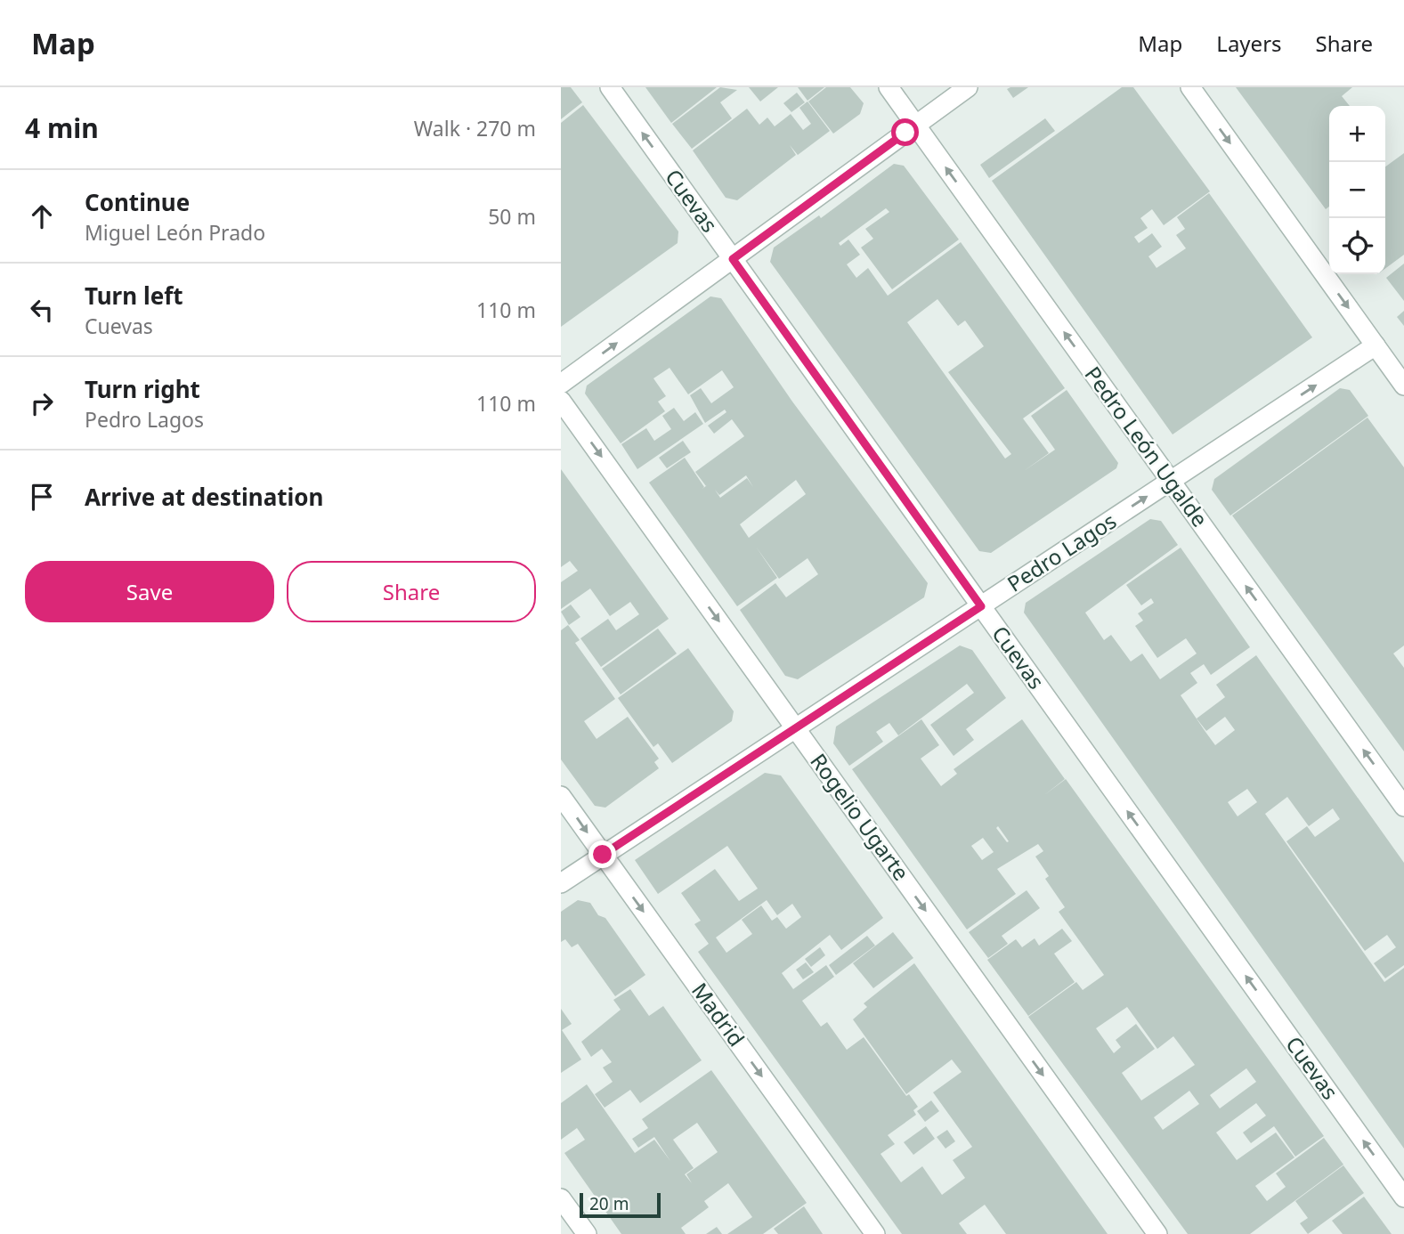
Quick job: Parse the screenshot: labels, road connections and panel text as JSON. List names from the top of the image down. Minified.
{"streets":{"street":["Cuevas","Pedro León Ugalde","Pedro Lagos","Rogelio Ugarte","Madrid"]},"crossings":[["Cuevas","Pedro Lagos"],["Pedro León Ugalde","Pedro Lagos"],["Pedro Lagos","Rogelio Ugarte"],["Pedro Lagos","Madrid"]],"one_way":["Cuevas","Pedro León Ugalde","Pedro Lagos","Rogelio Ugarte","Madrid"],"scale_bar":"20 m","page":{"header":"Map","nav":["Map","Layers","Share"],"heading":["4 min","Walk · 270 m"],"map_buttons":["+","−"],"list":[["Continue","Miguel León Prado","50 m"],["Turn left","Cuevas","110 m"],["Turn right","Pedro Lagos","110 m"],"Arrive at destination"],"buttons":["Save","Share"],"scale":"20 m"}}
